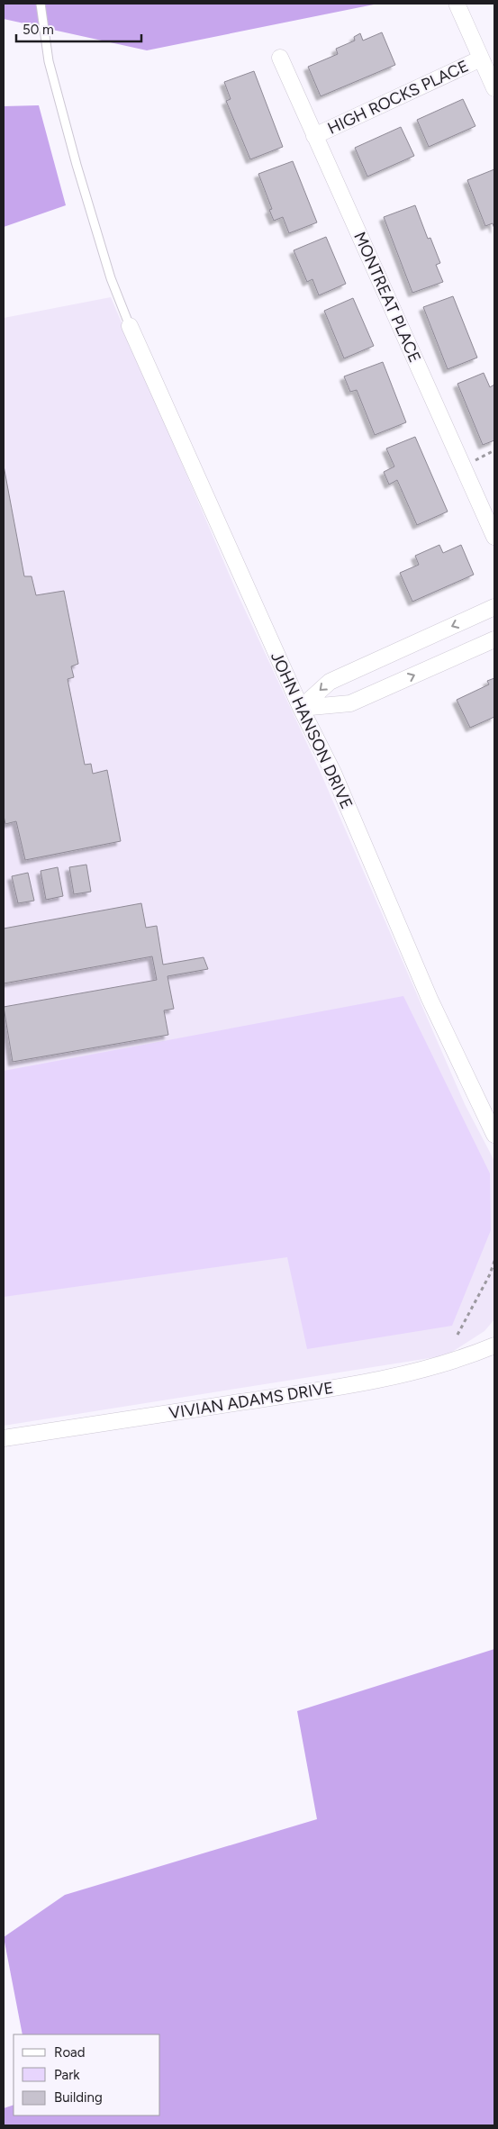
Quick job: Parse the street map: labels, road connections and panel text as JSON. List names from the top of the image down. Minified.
{"streets":{"street":["HIGH ROCKS PLACE","MONTREAT PLACE","JOHN HANSON DRIVE","VIVIAN ADAMS DRIVE"]},"crossings":[["HIGH ROCKS PLACE","MONTREAT PLACE"]],"legend":["Road","Park","Building"],"scale_bar":"50 m"}
